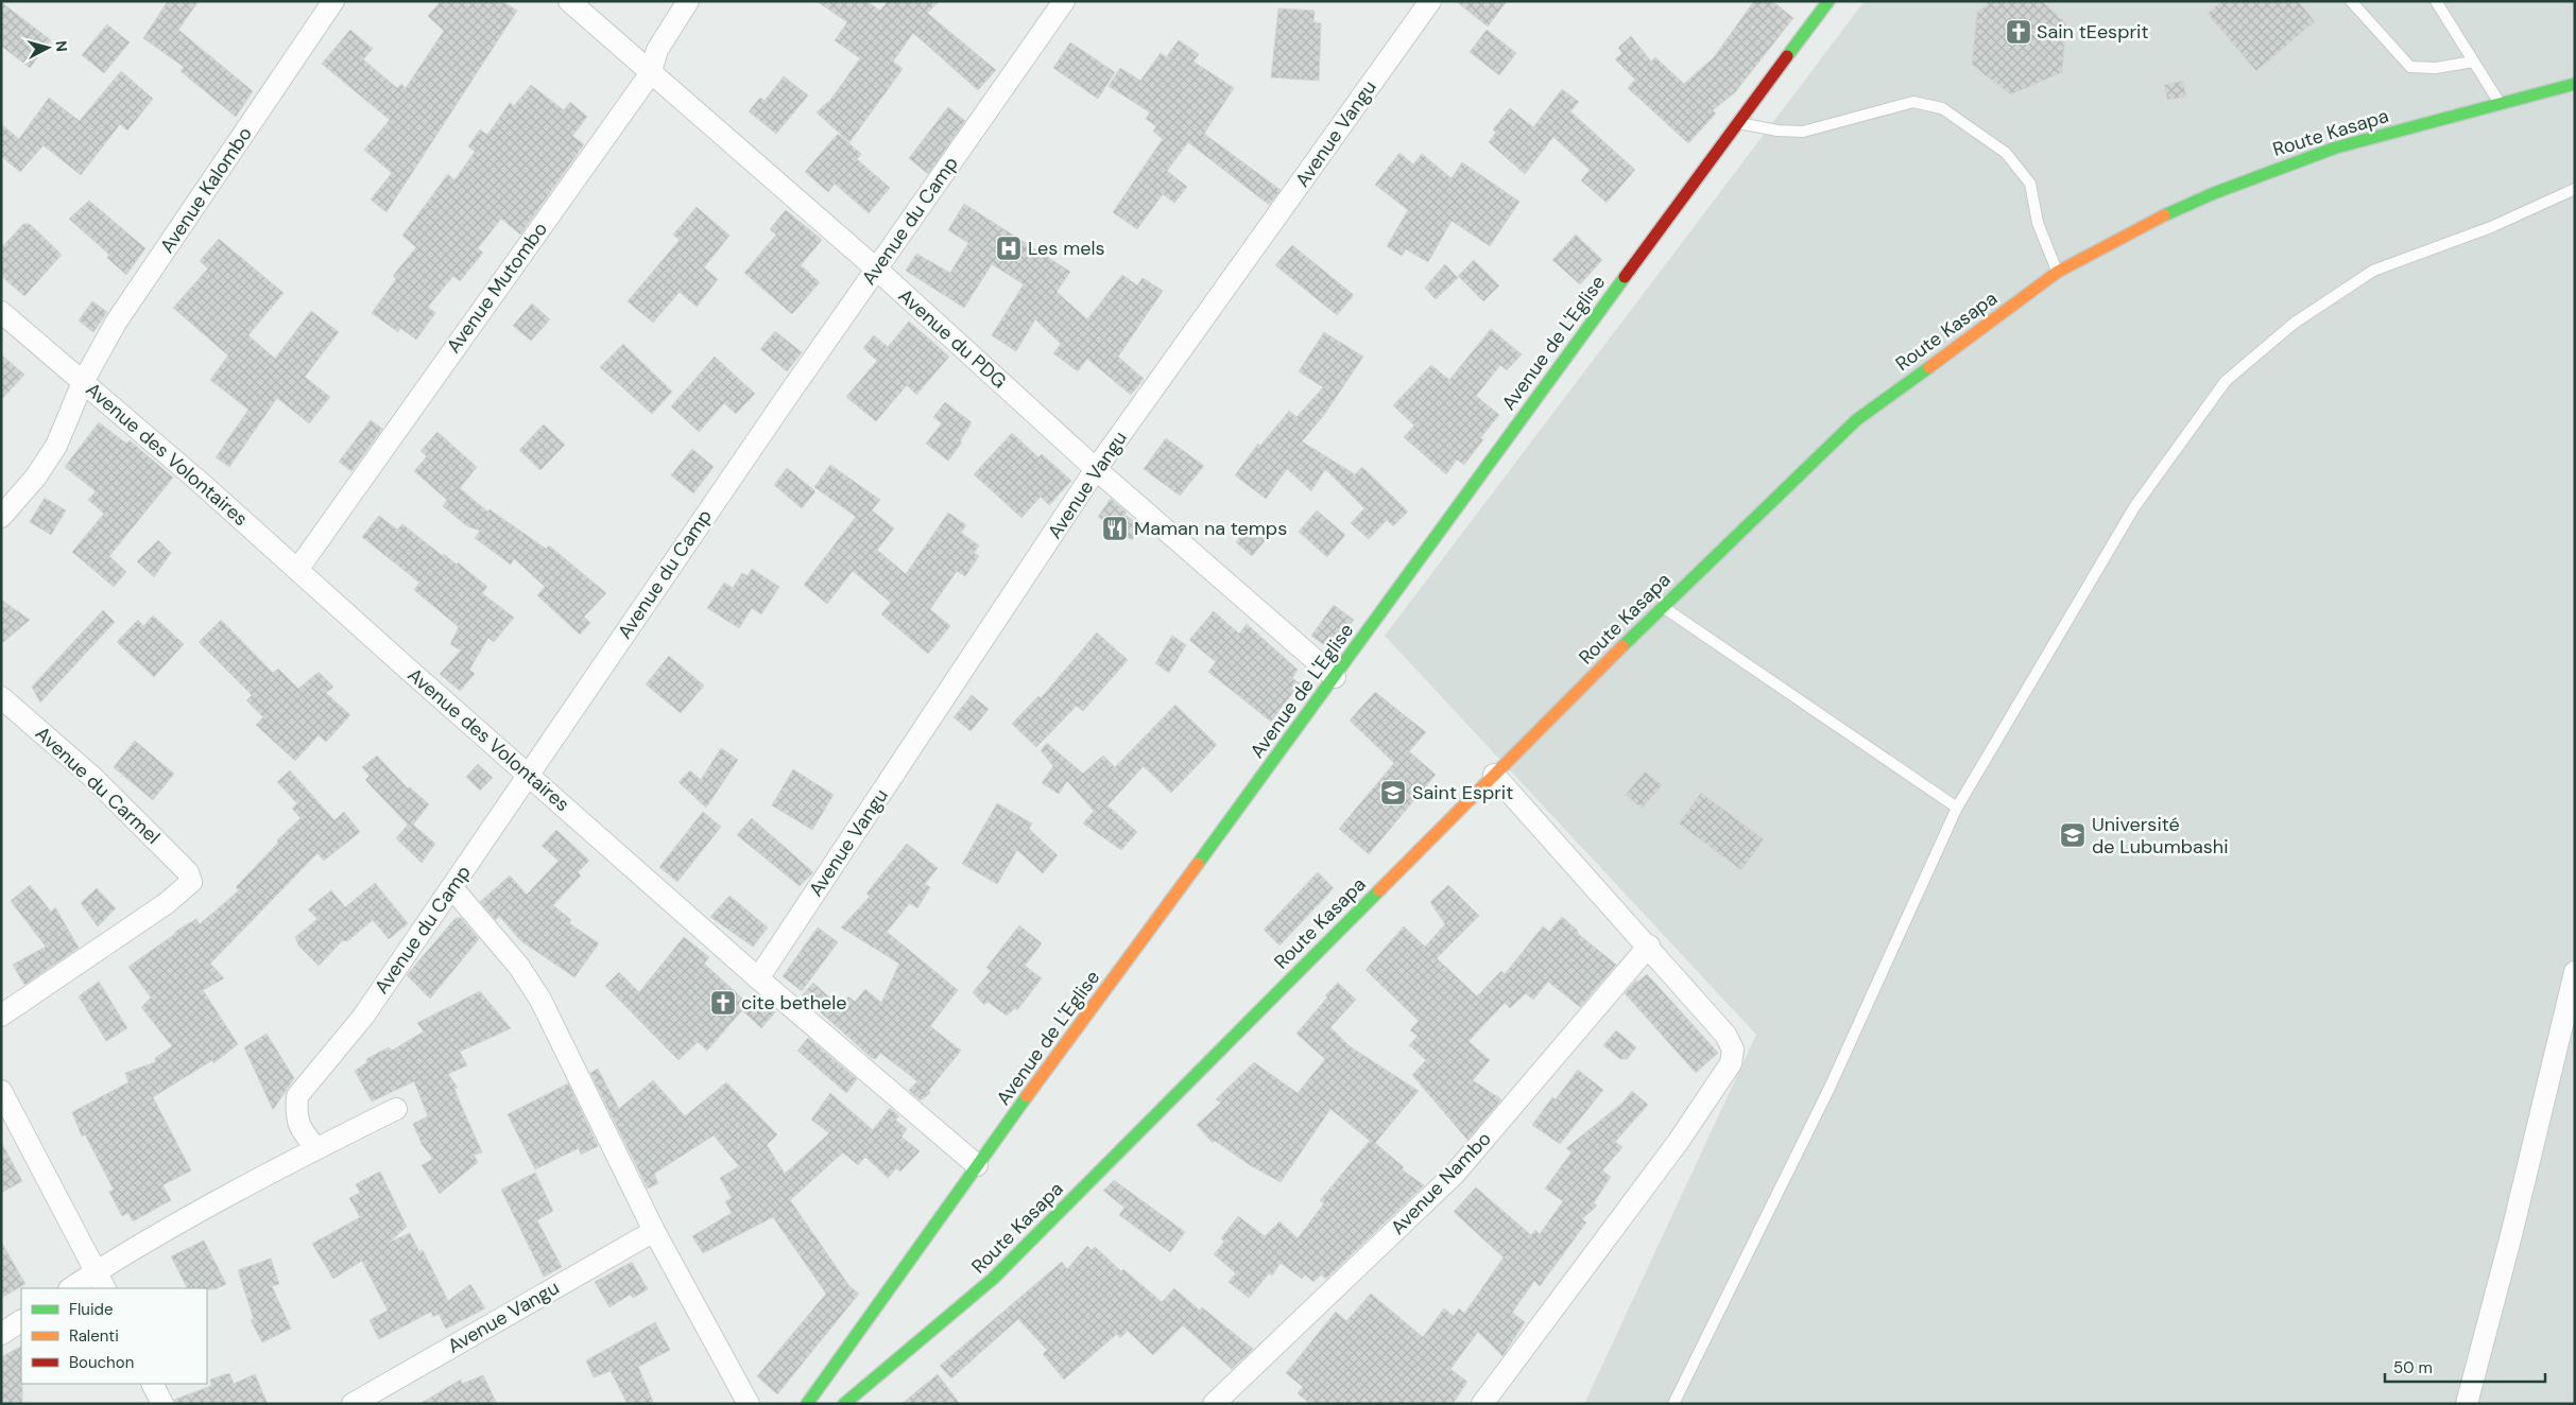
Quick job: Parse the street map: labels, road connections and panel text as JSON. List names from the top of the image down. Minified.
{"streets":{"main road":["Route Kasapa","Avenue de L'Eglise"],"street":["Avenue Vangu","Avenue Kalombo","Avenue du Camp","Avenue Mutombo","Avenue du PDG","Avenue des Volontaires","Avenue du Carmel","Avenue Nambo"]},"crossings":[["Avenue Vangu","Avenue du PDG"],["Avenue Vangu","Avenue des Volontaires"],["Avenue Kalombo","Avenue des Volontaires"],["Avenue du Camp","Avenue du PDG"],["Avenue du Camp","Avenue des Volontaires"],["Avenue Mutombo","Avenue du PDG"],["Avenue Mutombo","Avenue des Volontaires"],["Avenue du PDG","Avenue de L'Eglise"],["Avenue de L'Eglise","Avenue des Volontaires"]],"places":{"church":["Sain tEesprit","cite bethele"],"hospital":["Les mels"],"restaurant":["Maman na temps"],"school or university":["Saint Esprit","Université de Lubumbashi"]},"legend":["Fluide","Ralenti","Bouchon"],"scale_bar":"50 m","north":"right"}
